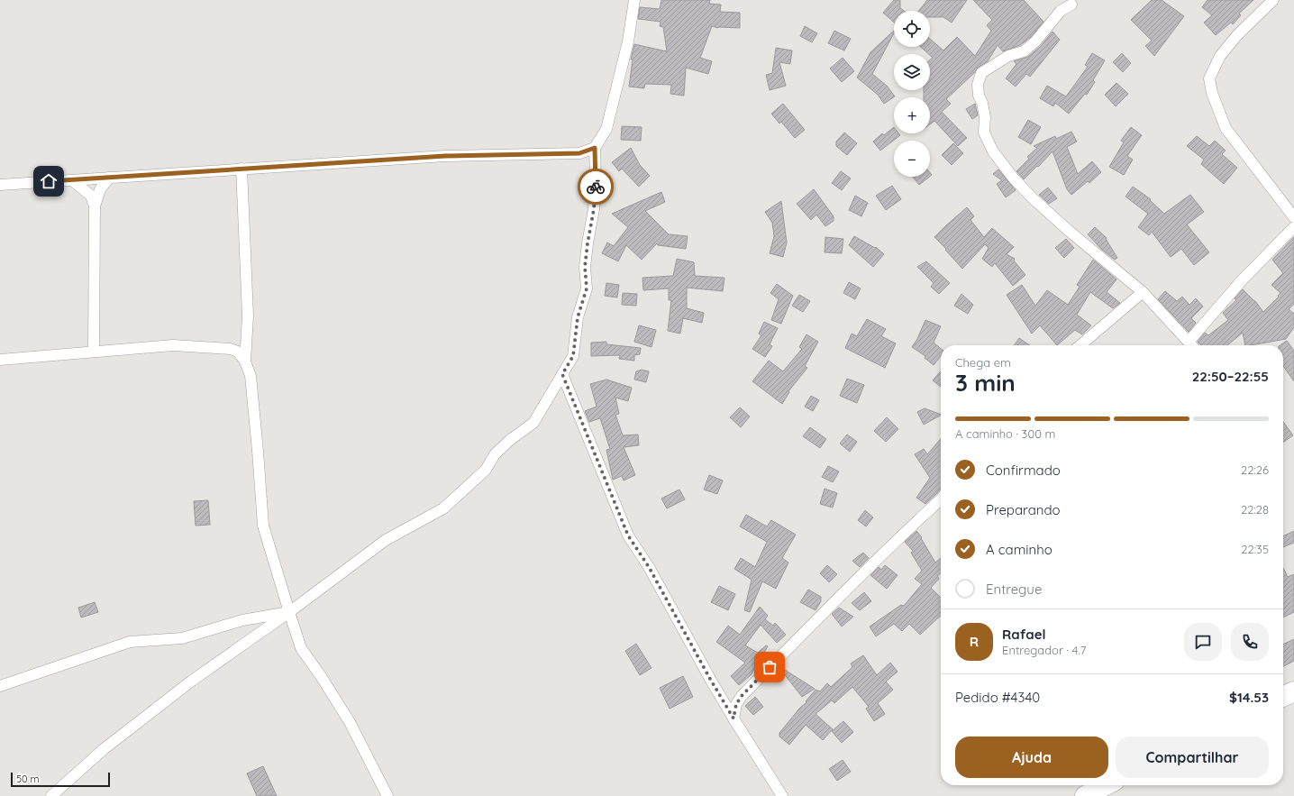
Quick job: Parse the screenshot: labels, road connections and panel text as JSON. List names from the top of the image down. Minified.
{"scale_bar":"50 m","page":{"map_buttons":["+","−"],"heading":["3 min","Chega em","22:50–22:55"],"panel":["Rafael","Entregador · 4.7","Pedido #4340","$14.53"],"bar":"A caminho · 300 m","list":[["Confirmado","22:26"],["Preparando","22:28"],["A caminho","22:35"],"Entregue"],"round":"R","buttons":["Ajuda","Compartilhar"],"scale":"50 m"}}
